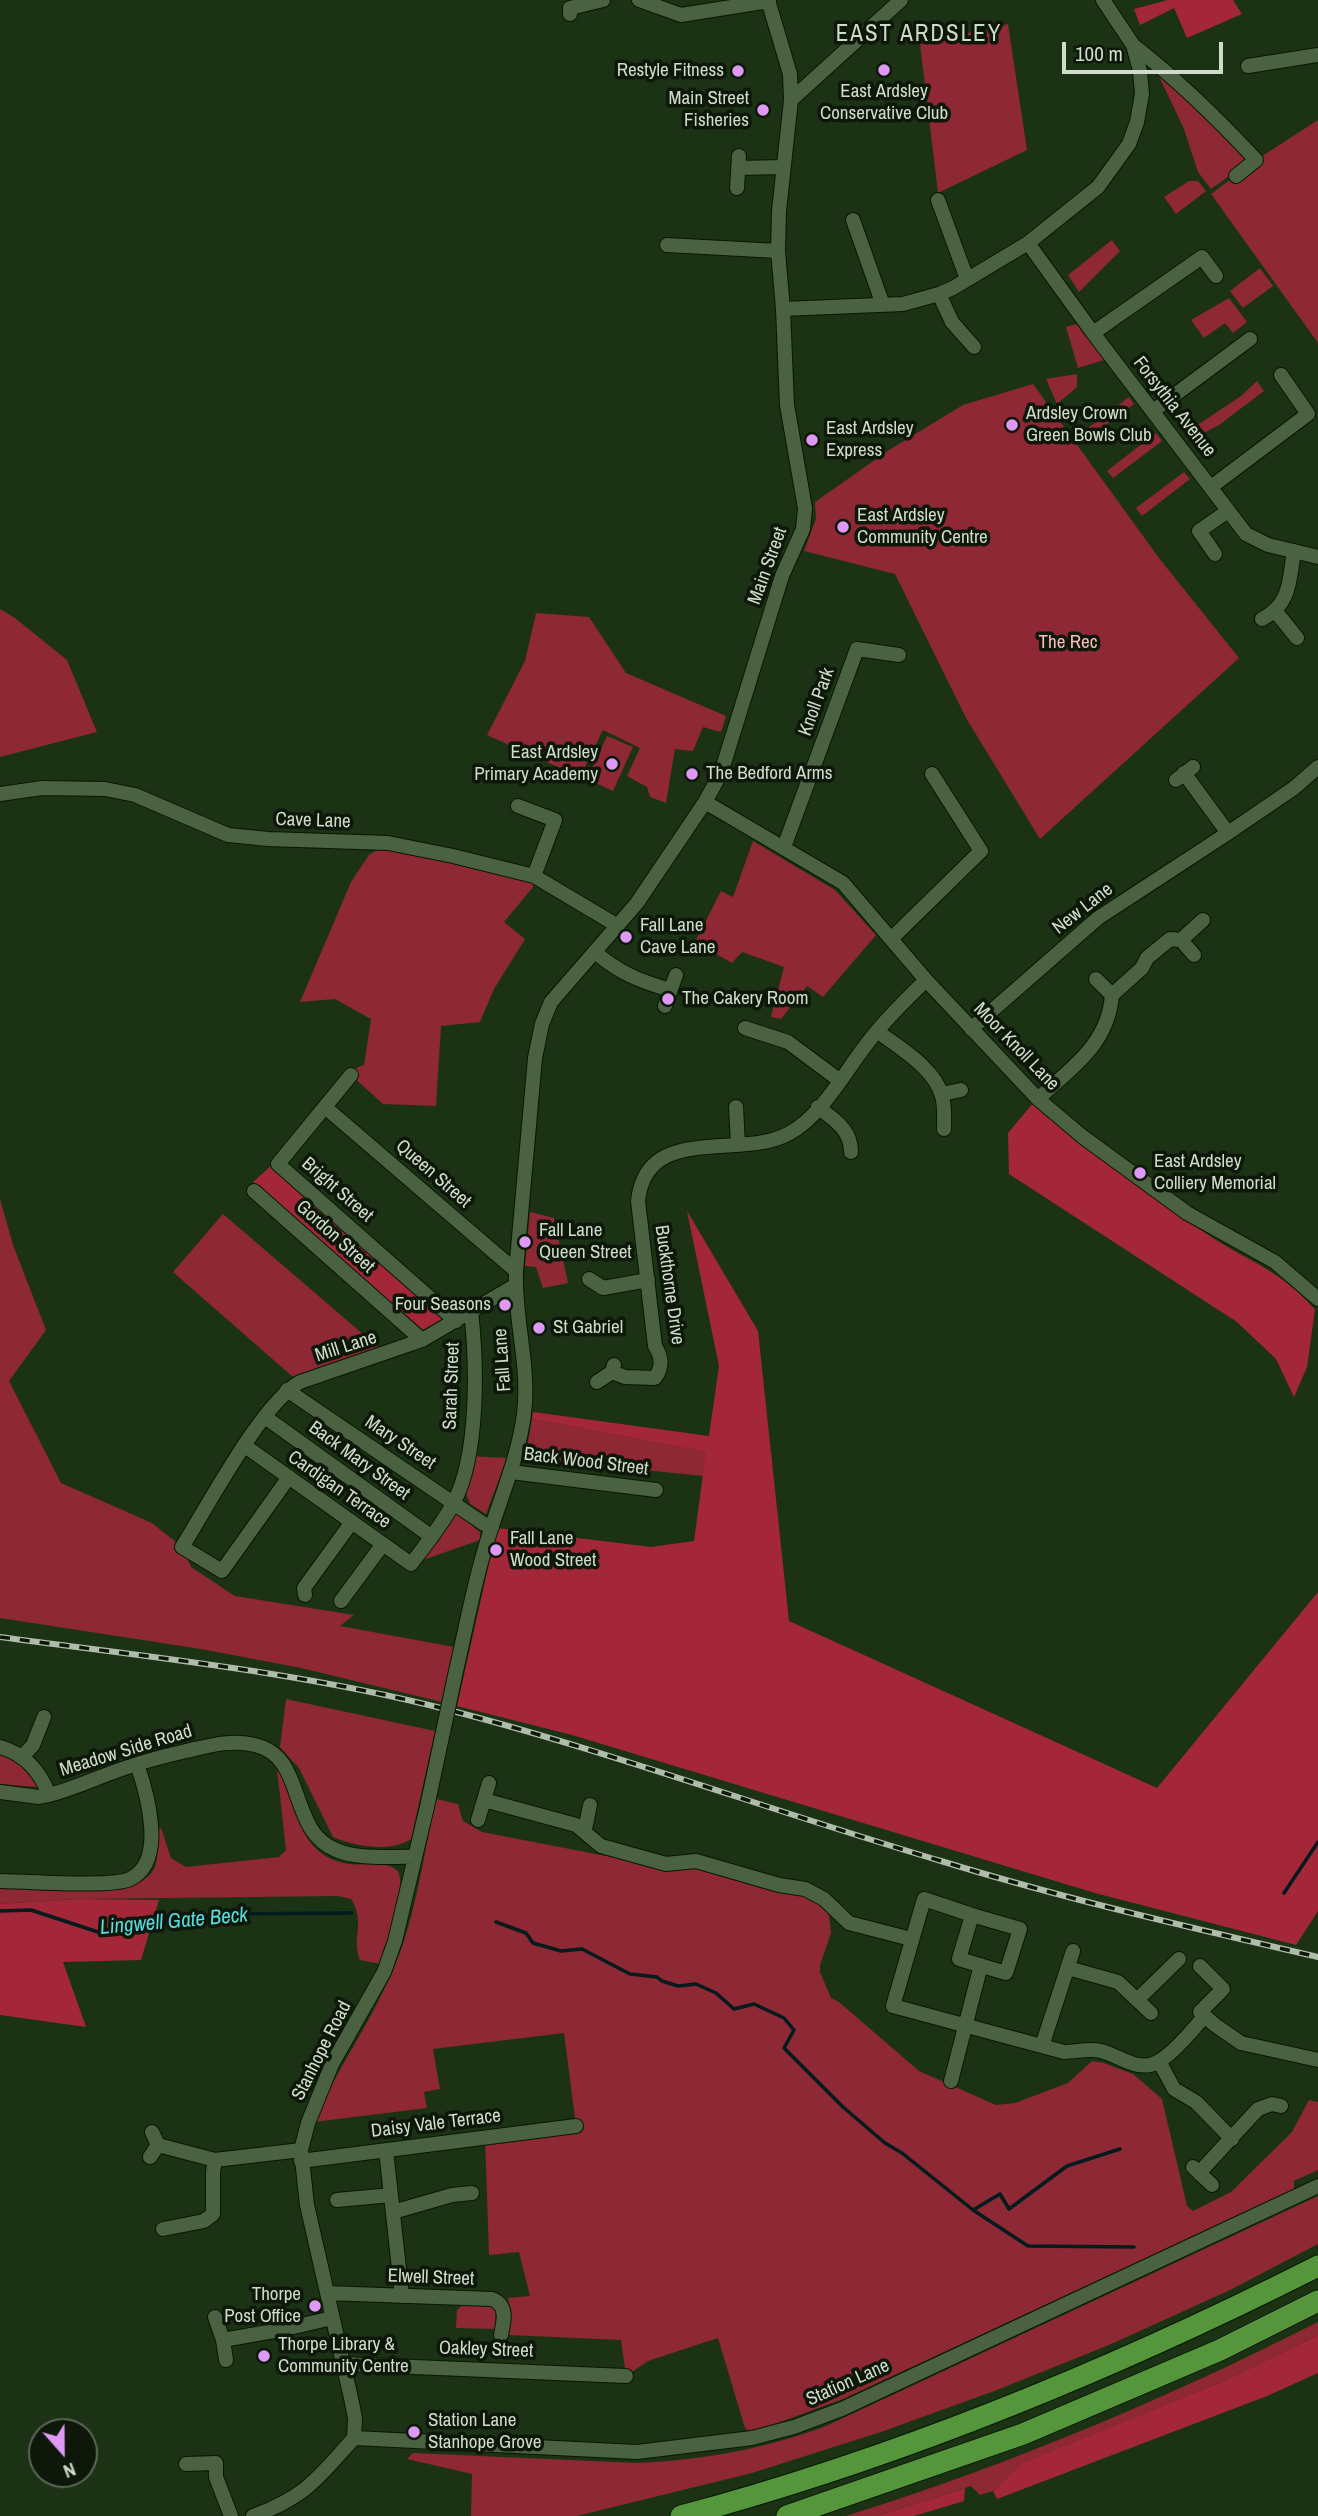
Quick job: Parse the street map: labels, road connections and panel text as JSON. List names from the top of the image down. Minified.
{"streets":{"street":["Forsythia Avenue","Main Street","Knoll Park","Cave Lane","New Lane","Moor Knoll Lane","Queen Street","Bright Street","Gordon Street","Buckthorne Drive","Mill Lane","Fall Lane","Sarah Street","Mary Street","Back Mary Street","Back Wood Street","Cardigan Terrace","Meadow Side Road","Stanhope Road","Daisy Vale Terrace","Elwell Street","Oakley Street","Station Lane"]},"crossings":[["Main Street","Cave Lane"],["Main Street","Moor Knoll Lane"],["Main Street","Fall Lane"],["Knoll Park","Moor Knoll Lane"],["Cave Lane","Fall Lane"],["New Lane","Moor Knoll Lane"],["Moor Knoll Lane","Buckthorne Drive"],["Queen Street","Bright Street"],["Queen Street","Mill Lane"],["Queen Street","Fall Lane"],["Bright Street","Mill Lane"],["Gordon Street","Mill Lane"],["Mill Lane","Fall Lane"],["Mill Lane","Sarah Street"],["Mill Lane","Mary Street"],["Mill Lane","Back Mary Street"],["Mill Lane","Cardigan Terrace"],["Fall Lane","Mary Street"],["Fall Lane","Back Wood Street"],["Fall Lane","Stanhope Road"],["Sarah Street","Mary Street"],["Sarah Street","Back Mary Street"],["Sarah Street","Cardigan Terrace"],["Meadow Side Road","Stanhope Road"],["Stanhope Road","Daisy Vale Terrace"],["Stanhope Road","Elwell Street"],["Stanhope Road","Oakley Street"],["Stanhope Road","Station Lane"]],"districts":["EAST ARDSLEY"],"water":["Lingwell Gate Beck"],"parks":["The Rec"],"places":["East Ardsley Conservative Club","Restyle Fitness","Main Street Fisheries","Ardsley Crown Green Bowls Club","East Ardsley Express","East Ardsley Community Centre","East Ardsley Primary Academy","The Bedford Arms","Fall Lane Cave Lane","The Cakery Room","East Ardsley Colliery Memorial","Fall Lane Queen Street","Four Seasons","St Gabriel","Fall Lane Wood Street","Thorpe Post Office","Thorpe Library & Community Centre","Station Lane Stanhope Grove"],"scale_bar":"100 m","north":"bottom"}
